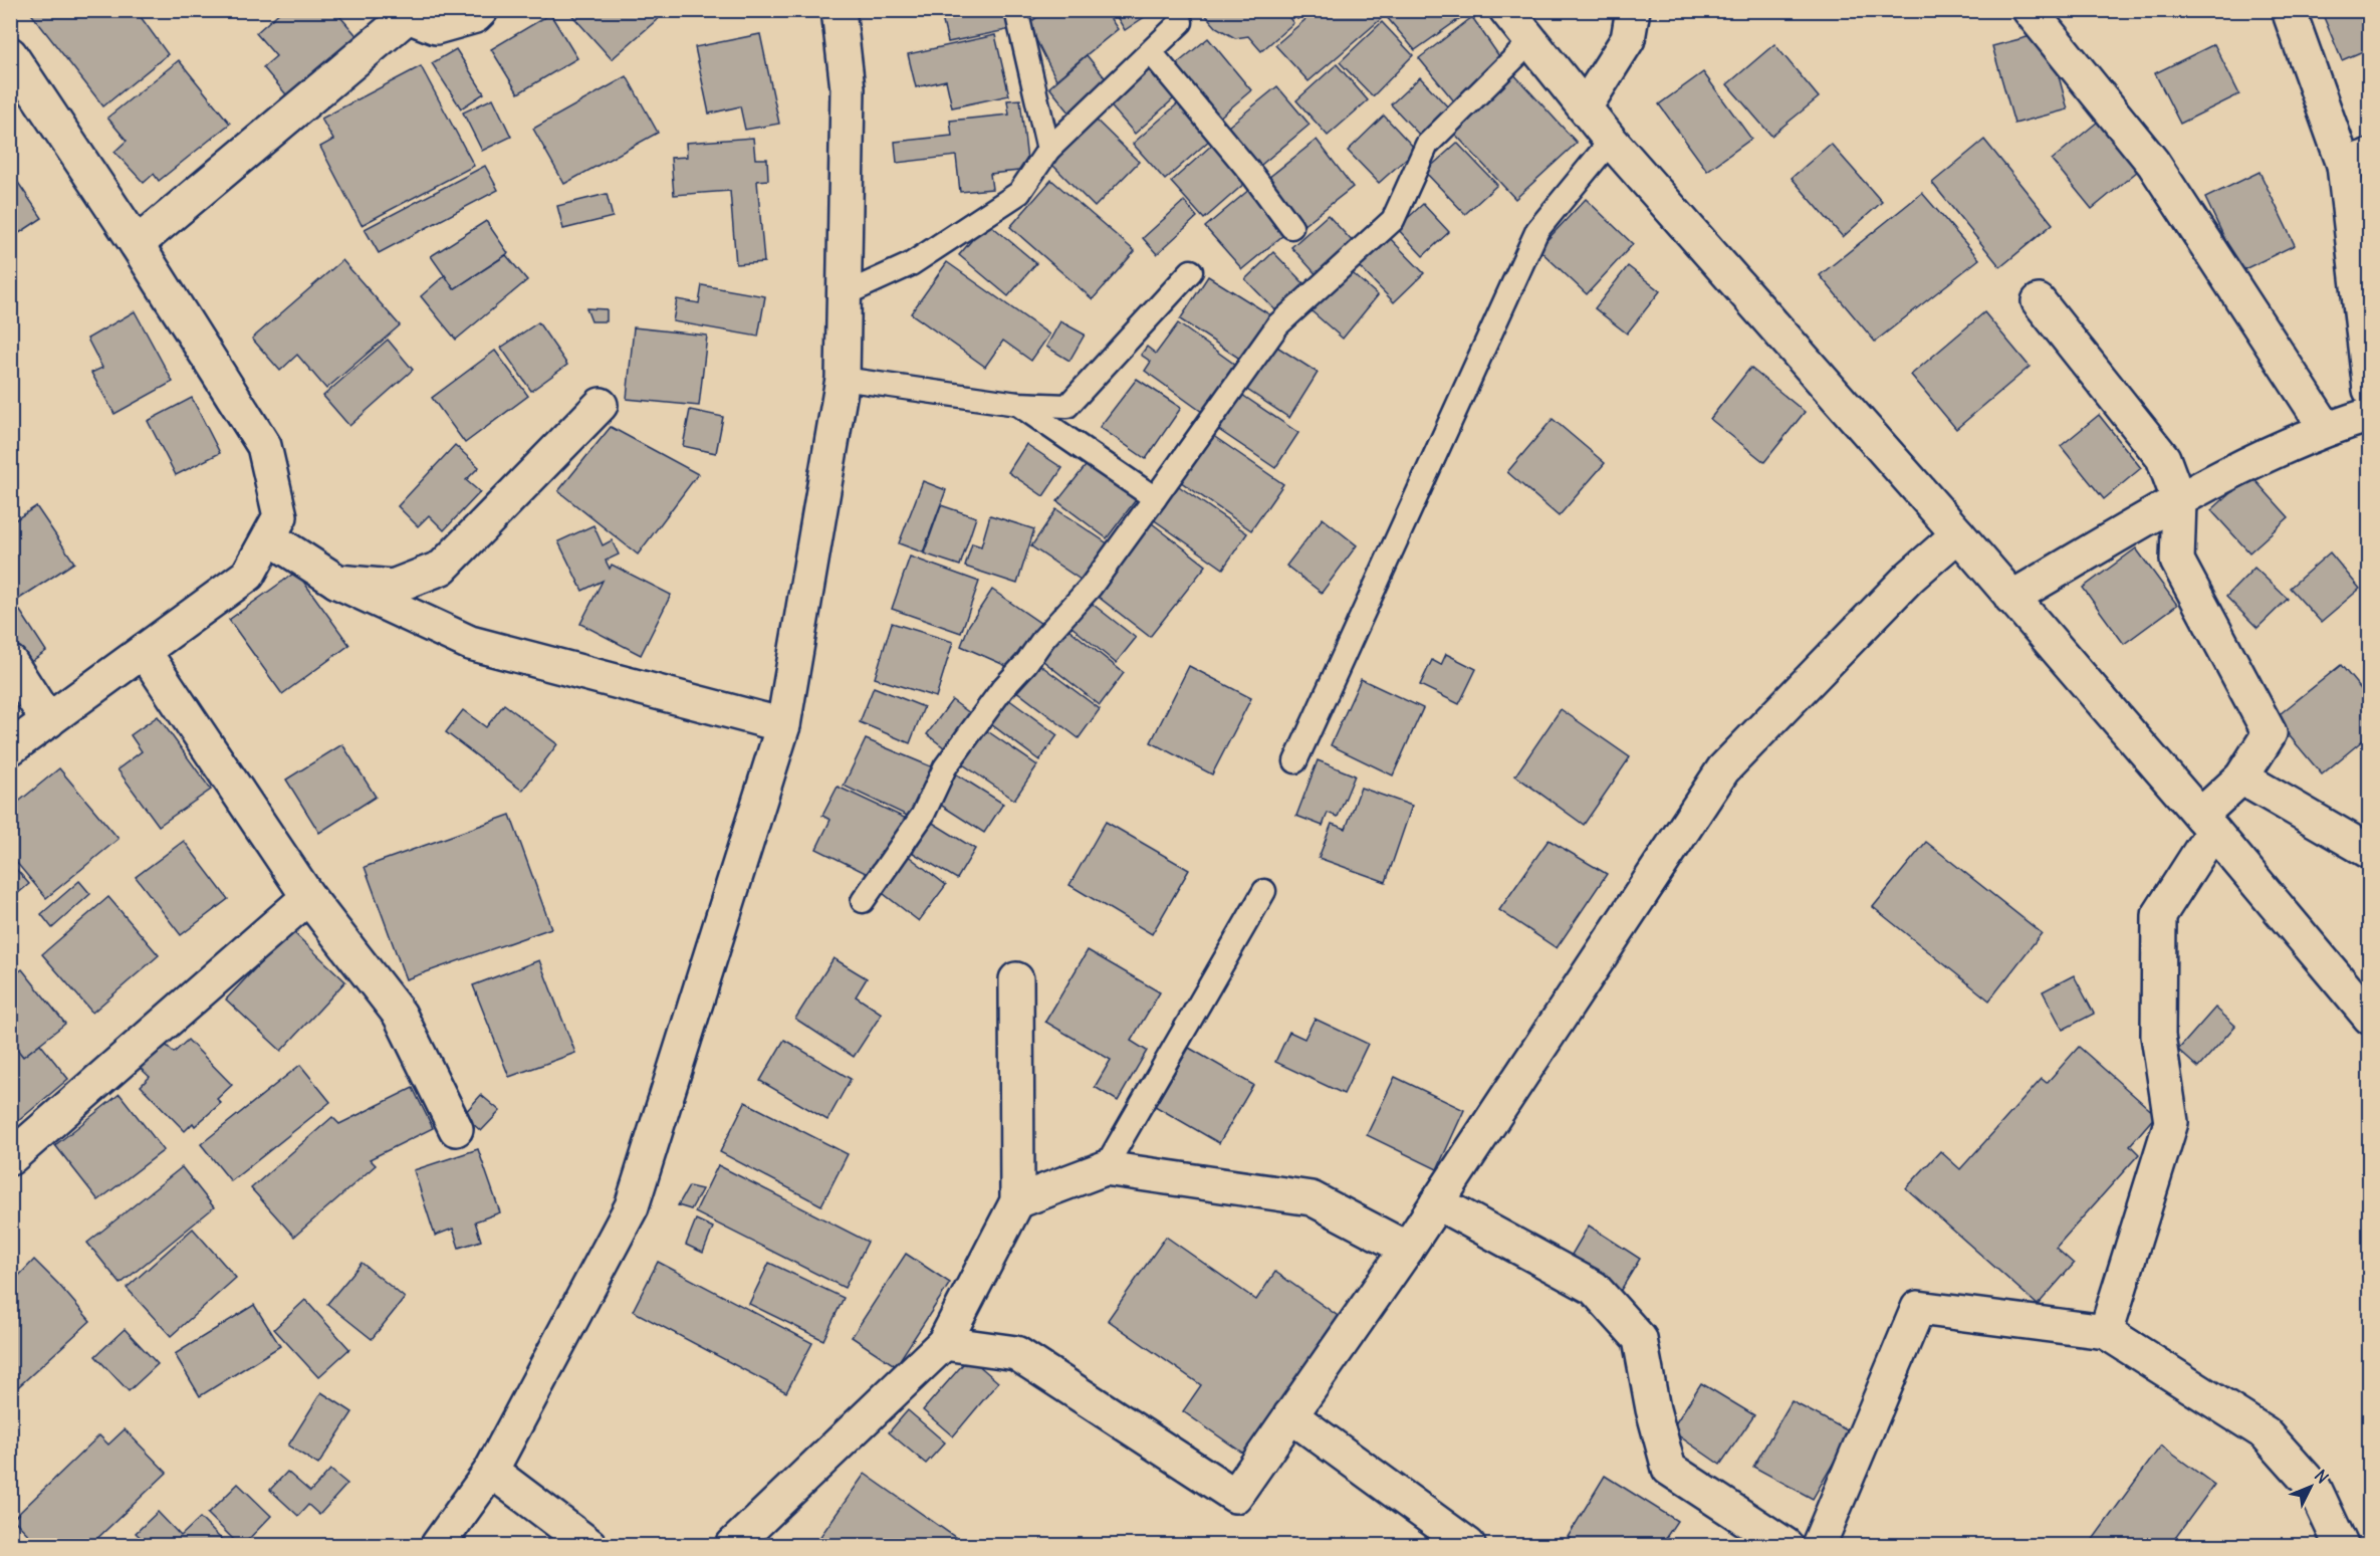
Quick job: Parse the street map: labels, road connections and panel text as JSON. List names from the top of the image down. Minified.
{"north":"top right"}
